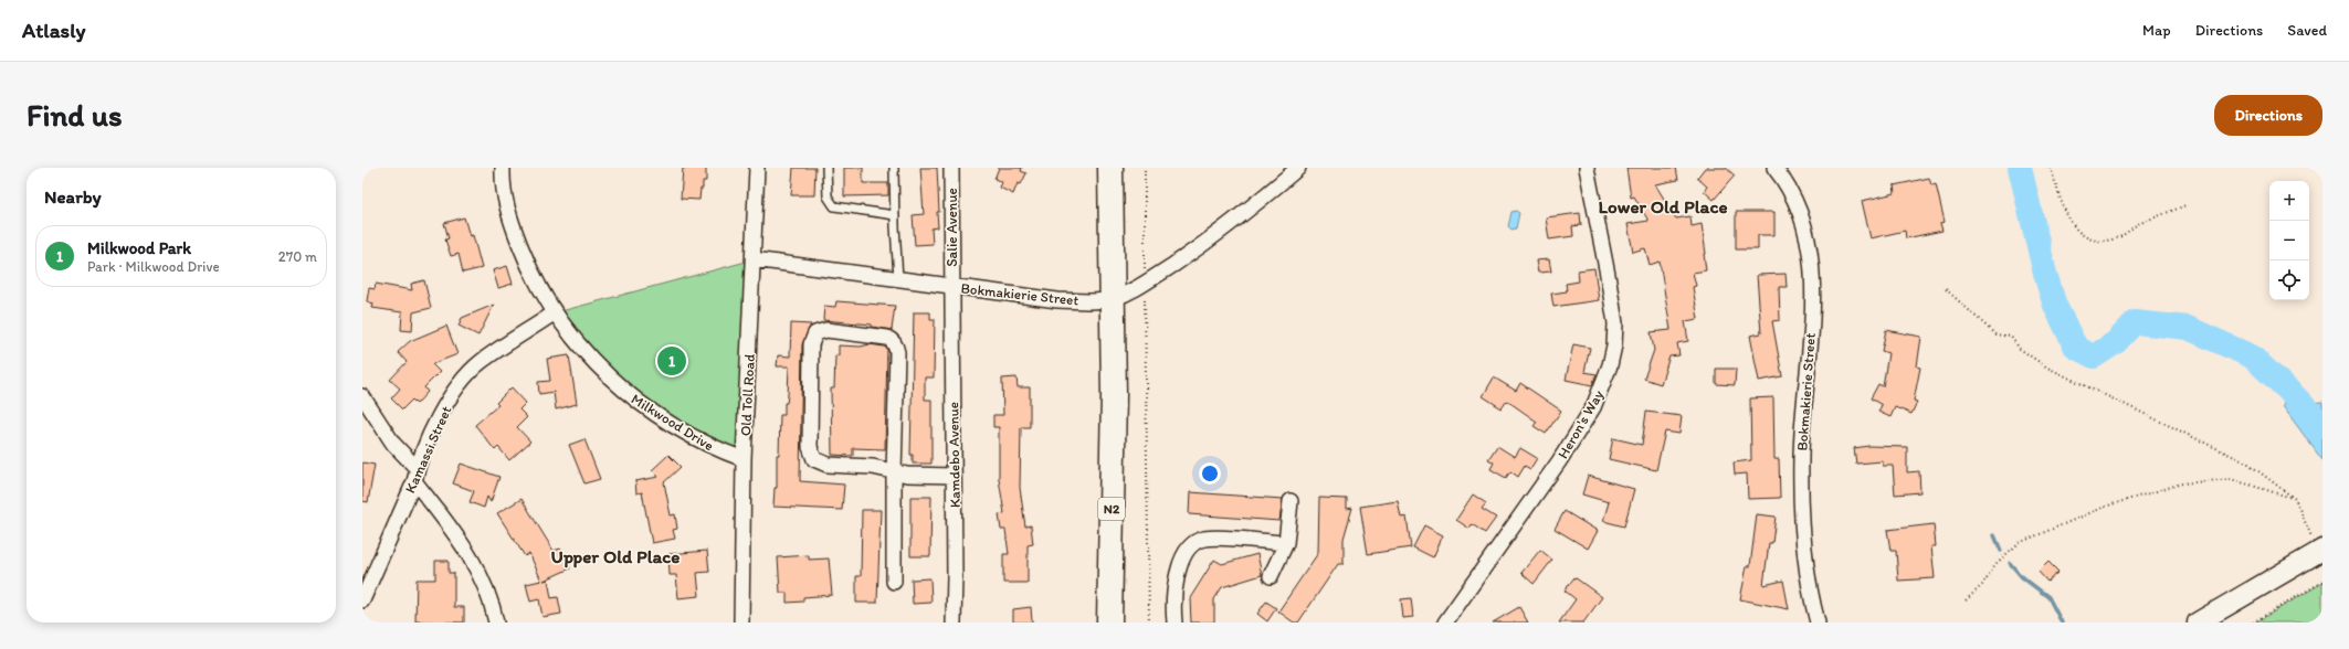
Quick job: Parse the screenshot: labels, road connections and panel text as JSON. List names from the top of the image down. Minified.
{"streets":{"highway":["N2"],"street":["Salie Avenue","Bokmakierie Street","Old Toll Road","Milkwood Drive","Heron's Way","Kamassi Street","Kamdebo Avenue"]},"crossings":[["Salie Avenue","Bokmakierie Street"],["Salie Avenue","Kamdebo Avenue"],["Bokmakierie Street","Old Toll Road"],["Bokmakierie Street","Kamdebo Avenue"],["Bokmakierie Street","N2"],["Old Toll Road","Milkwood Drive"],["Milkwood Drive","Kamassi Street"]],"districts":["Lower Old Place","Upper Old Place"],"page":{"header":"Atlasly","nav":["Map","Directions","Saved"],"buttons":"Directions","title":"Find us","heading":"Nearby","map_buttons":["+","−"],"list":[{"mark":"1","name":"Milkwood Park","note":"Park · Milkwood Drive","value":"270 m"}],"pins":"1"}}
